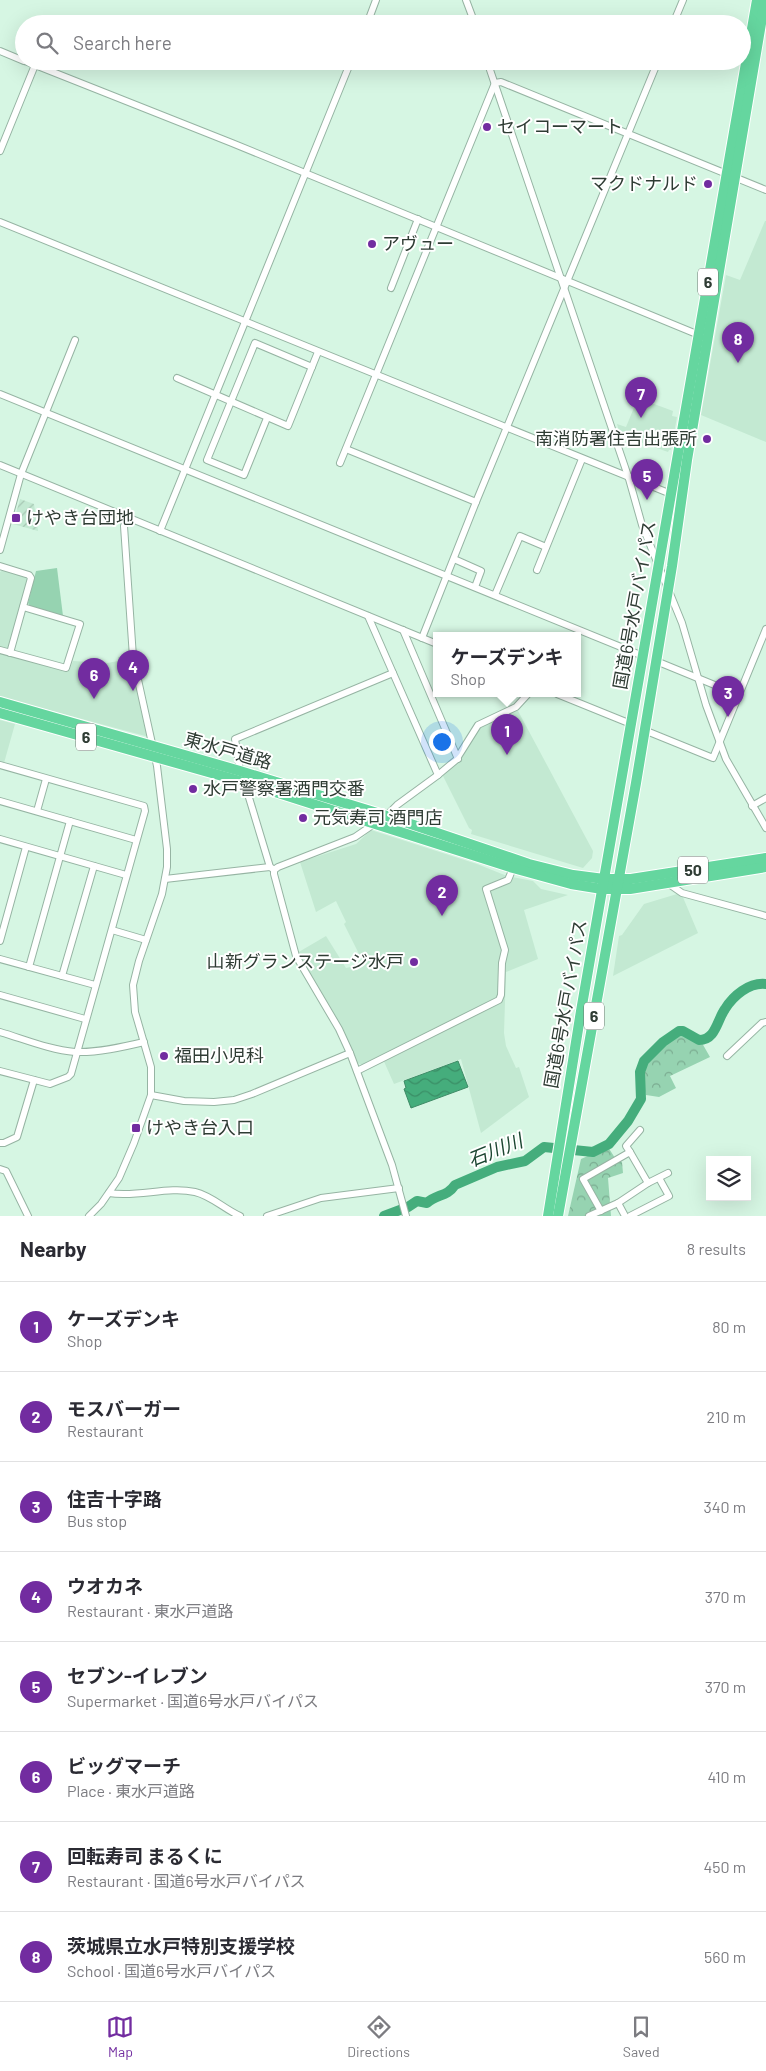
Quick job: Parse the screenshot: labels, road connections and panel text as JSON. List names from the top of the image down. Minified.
{"streets":{"highway":["6","国道6号水戸バイパス","東水戸道路","50"]},"crossings":[["国道6号水戸バイパス","東水戸道路"],["国道6号水戸バイパス","50"],["東水戸道路","50"]],"water":["石川川"],"places":{"other":["セイコーマート","マクドナルド","アヴュー","南消防署住吉出張所","水戸警察署酒門交番","元気寿司 酒門店","山新グランステージ水戸","福田小児科"],"transit":["けやき台団地","けやき台入口"]},"page":{"search":"Search here","pins":["8","7","5","4","6","3","1","2"],"popup":["ケーズデンキ","Shop"],"heading":["Nearby","8 results"],"list":[{"mark":"1","name":"ケーズデンキ","note":"Shop","value":"80 m"},{"mark":"2","name":"モスバーガー","note":"Restaurant","value":"210 m"},{"mark":"3","name":"住吉十字路","note":"Bus stop","value":"340 m"},{"mark":"4","name":"ウオカネ","note":"Restaurant · 東水戸道路","value":"370 m"},{"mark":"5","name":"セブン-イレブン","note":"Supermarket · 国道6号水戸バイパス","value":"370 m"},{"mark":"6","name":"ビッグマーチ","note":"Place · 東水戸道路","value":"410 m"},{"mark":"7","name":"回転寿司 まるくに","note":"Restaurant · 国道6号水戸バイパス","value":"450 m"},{"mark":"8","name":"茨城県立水戸特別支援学校","note":"School · 国道6号水戸バイパス","value":"560 m"}],"nav":["Map","Directions","Saved"]}}
